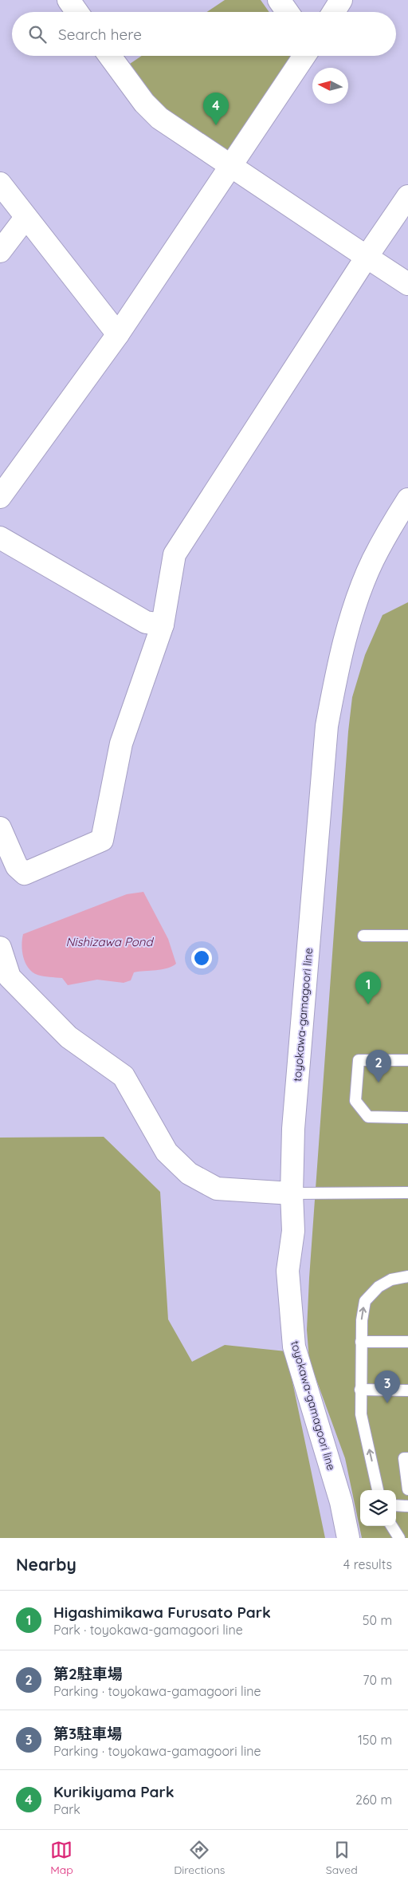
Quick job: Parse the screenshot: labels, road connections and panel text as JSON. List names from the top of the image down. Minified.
{"streets":{"street":["toyokawa-gamagoori line"]},"water":["Nishizawa Pond"],"north":"left","page":{"search":"Search here","pins":["4","1","2","3"],"heading":["Nearby","4 results"],"list":[{"mark":"1","name":"Higashimikawa Furusato Park","note":"Park · toyokawa-gamagoori line","value":"50 m"},{"mark":"2","name":"第2駐車場","note":"Parking · toyokawa-gamagoori line","value":"70 m"},{"mark":"3","name":"第3駐車場","note":"Parking · toyokawa-gamagoori line","value":"150 m"},{"mark":"4","name":"Kurikiyama Park","note":"Park","value":"260 m"}],"nav":["Map","Directions","Saved"]}}
